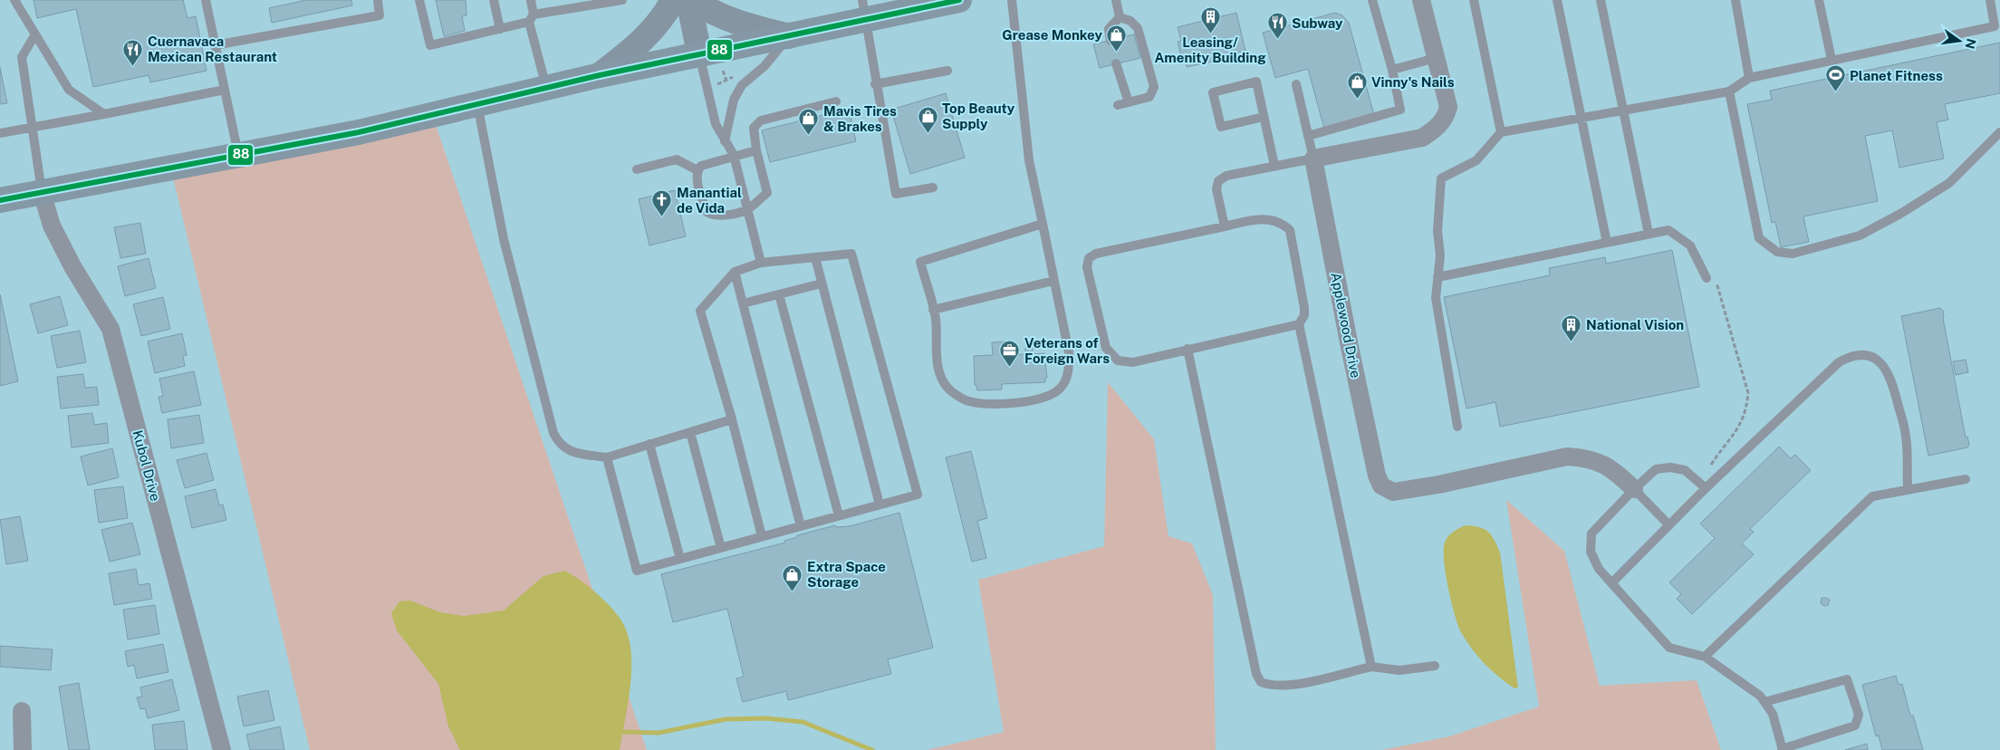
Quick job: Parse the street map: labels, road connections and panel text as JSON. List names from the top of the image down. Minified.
{"streets":{"street":["Applewood Drive","Kubol Drive"]},"places":{"building":["Leasing/ Amenity Building","National Vision"],"restaurant":["Subway","Cuernavaca Mexican Restaurant"],"shop":["Grease Monkey","Vinny's Nails","Top Beauty Supply","Mavis Tires & Brakes","Extra Space Storage"],"sports":["Planet Fitness"],"church":["Manantial de Vida"],"office":["Veterans of Foreign Wars"]},"lines":["transit line 88"],"north":"right"}
